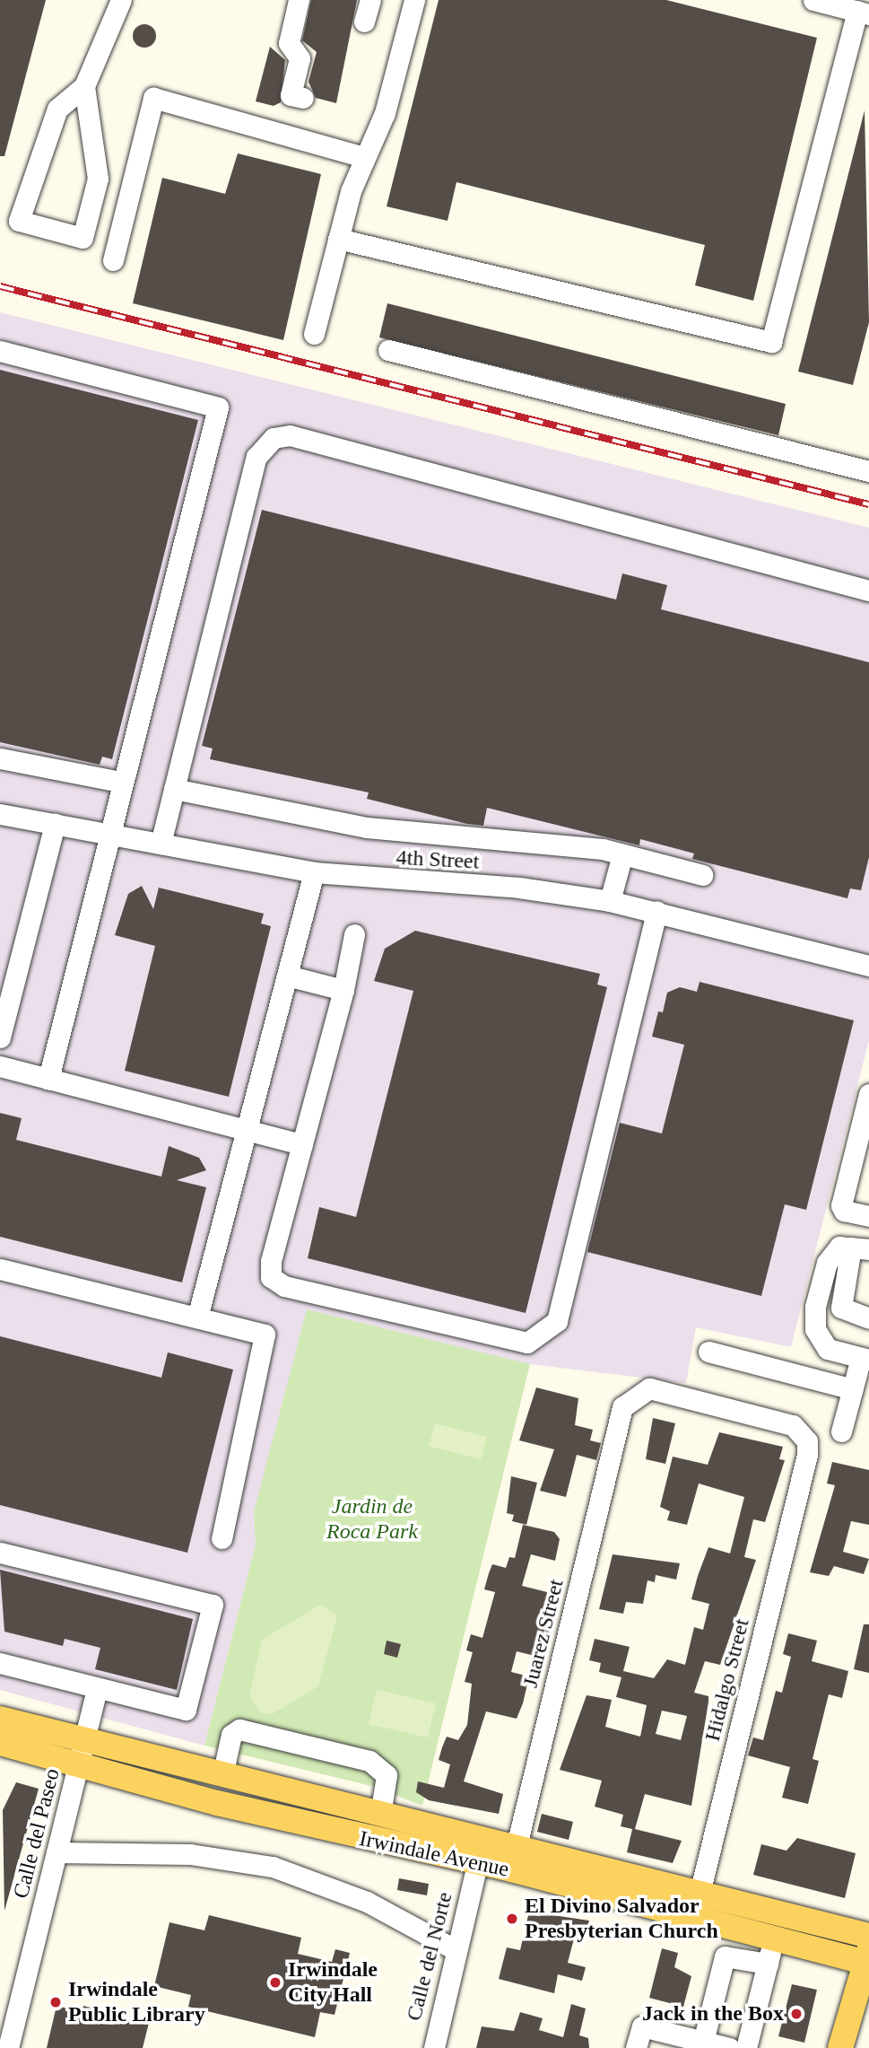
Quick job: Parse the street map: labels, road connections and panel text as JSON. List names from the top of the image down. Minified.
{"streets":{"main road":["Irwindale Avenue"],"street":["4th Street","Juarez Street","Hidalgo Street","Calle del Paseo","Calle del Norte"]},"crossings":[["Juarez Street","Hidalgo Street"],["Juarez Street","Irwindale Avenue"],["Hidalgo Street","Irwindale Avenue"],["Calle del Paseo","Irwindale Avenue"],["Irwindale Avenue","Calle del Norte"]],"parks":["Jardin de Roca Park"],"places":["El Divino Salvador Presbyterian Church","Irwindale City Hall","Irwindale Public Library","Jack in the Box"]}
